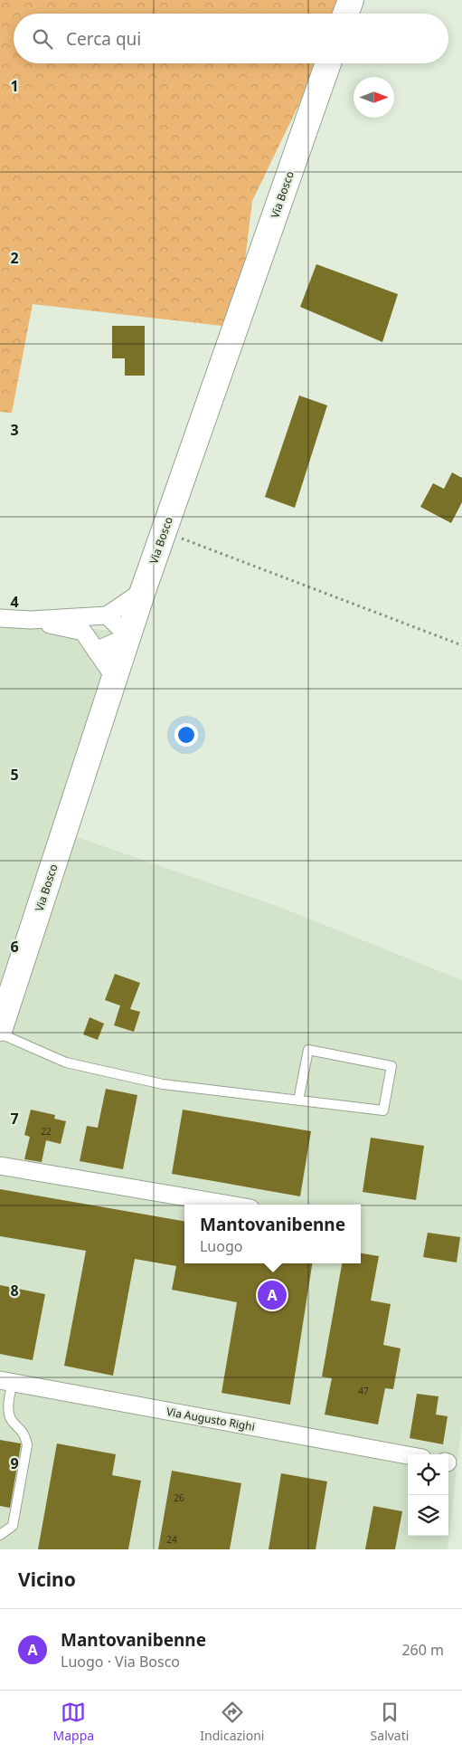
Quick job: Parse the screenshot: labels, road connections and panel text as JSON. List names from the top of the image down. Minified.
{"streets":{"street":["Via Bosco","Via Augusto Righi"]},"house_numbers":["22","47","26","24"],"north":"right","page":{"search":"Cerca qui","popup":["Mantovanibenne","Luogo"],"pins":"A","heading":"Vicino","list":[{"mark":"A","name":"Mantovanibenne","note":"Luogo · Via Bosco","value":"260 m"}],"nav":["Mappa","Indicazioni","Salvati"]},"grid":{"rows":["1","2","3","4","5","6","7","8","9"]}}
